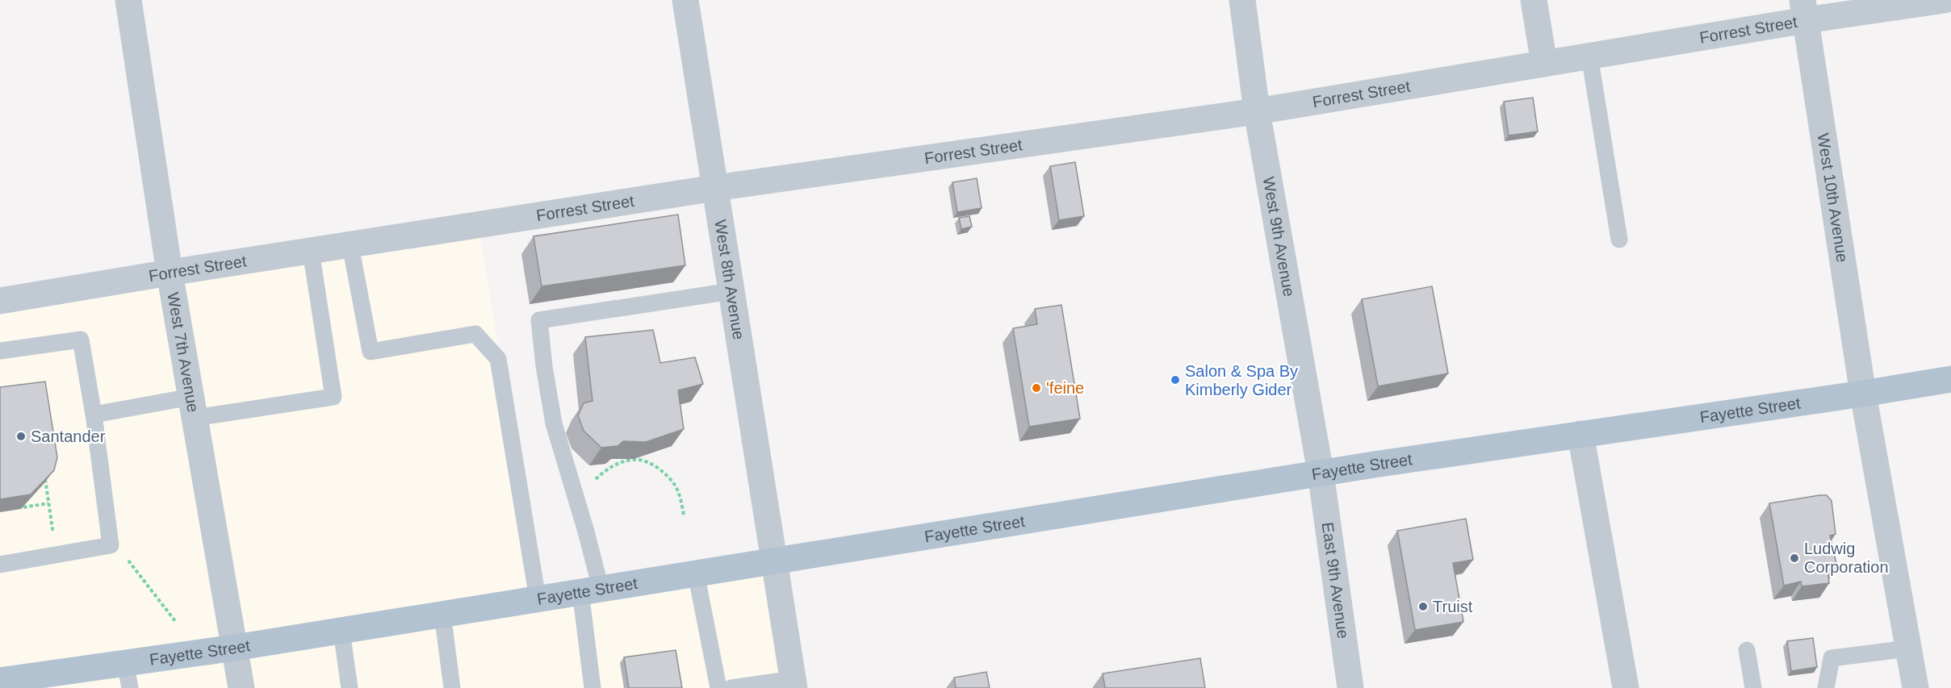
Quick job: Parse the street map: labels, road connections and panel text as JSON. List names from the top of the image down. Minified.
{"streets":{"main road":["Fayette Street"],"street":["Forrest Street","West 10th Avenue","West 9th Avenue","West 8th Avenue","West 7th Avenue","East 9th Avenue"]},"crossings":[["Forrest Street","West 10th Avenue"],["Forrest Street","West 9th Avenue"],["Forrest Street","West 8th Avenue"],["Forrest Street","West 7th Avenue"],["West 10th Avenue","Fayette Street"],["West 9th Avenue","Fayette Street"],["West 9th Avenue","East 9th Avenue"],["West 8th Avenue","Fayette Street"],["West 7th Avenue","Fayette Street"],["Fayette Street","East 9th Avenue"]],"places":["Salon & Spa By Kimberly Gider","'feine","Santander","Ludwig Corporation","Truist"]}
